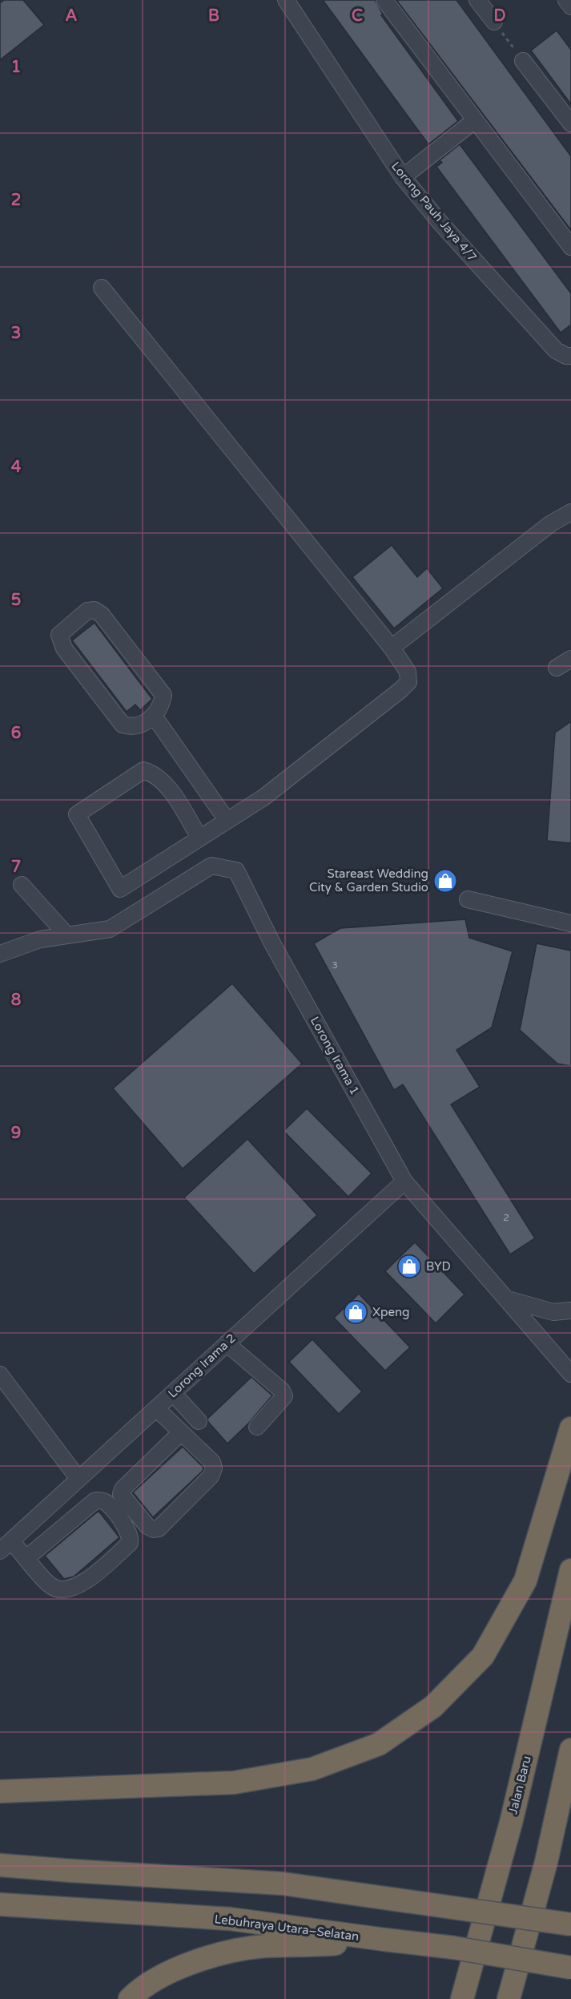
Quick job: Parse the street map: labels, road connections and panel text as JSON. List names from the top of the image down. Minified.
{"streets":{"highway":["Jalan Baru","Lebuhraya Utara–Selatan"],"street":["Lorong Pauh Jaya 4/7","Lorong Irama 1","Lorong Irama 2"]},"crossings":[["Lorong Irama 1","Lorong Irama 2"]],"places":{"shop":["Stareast Wedding City & Garden Studio","BYD","Xpeng"]},"house_numbers":["3","2"],"grid":{"columns":["A","B","C","D"],"rows":["1","2","3","4","5","6","7","8","9"]}}
